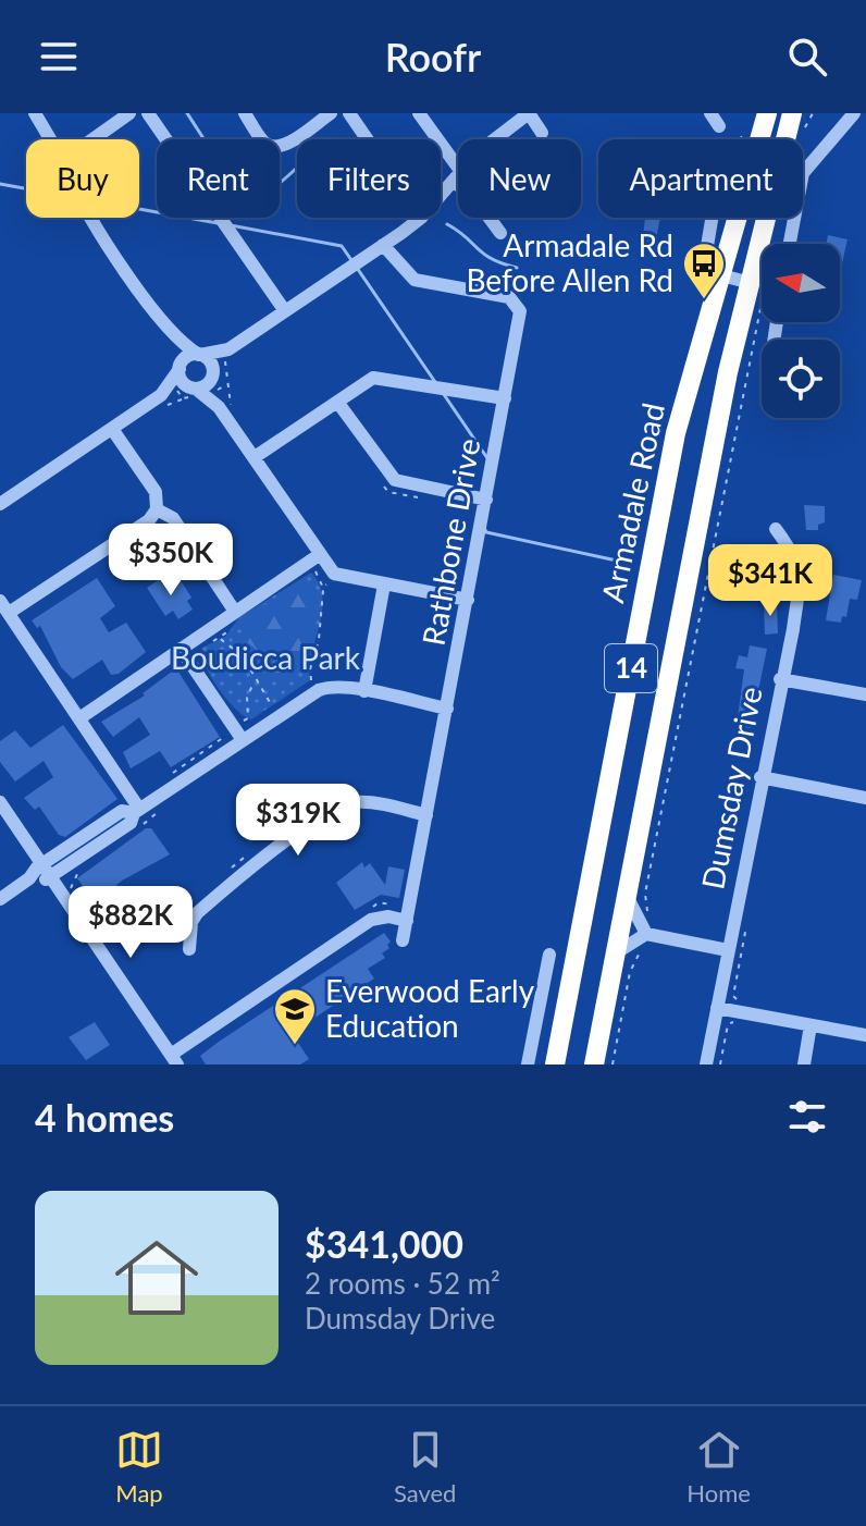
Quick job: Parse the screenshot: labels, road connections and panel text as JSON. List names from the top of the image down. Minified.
{"streets":{"highway":["Armadale Road","14"],"street":["Rathbone Drive","Dumsday Drive"]},"parks":["Boudicca Park"],"places":{"bus stop":["Armadale Rd Before Allen Rd"],"school or university":["Everwood Early Education"]},"north":"left","page":{"header":"Roofr","chip":["Buy","Rent","Filters","New","Apartment"],"price":["$350K","$341K","$319K","$882K"],"heading":"4 homes","list":[{"name":"$341,000","note":"2 rooms · 52 m² · Dumsday Drive"}],"tabs":["Map","Saved","Home"]}}
